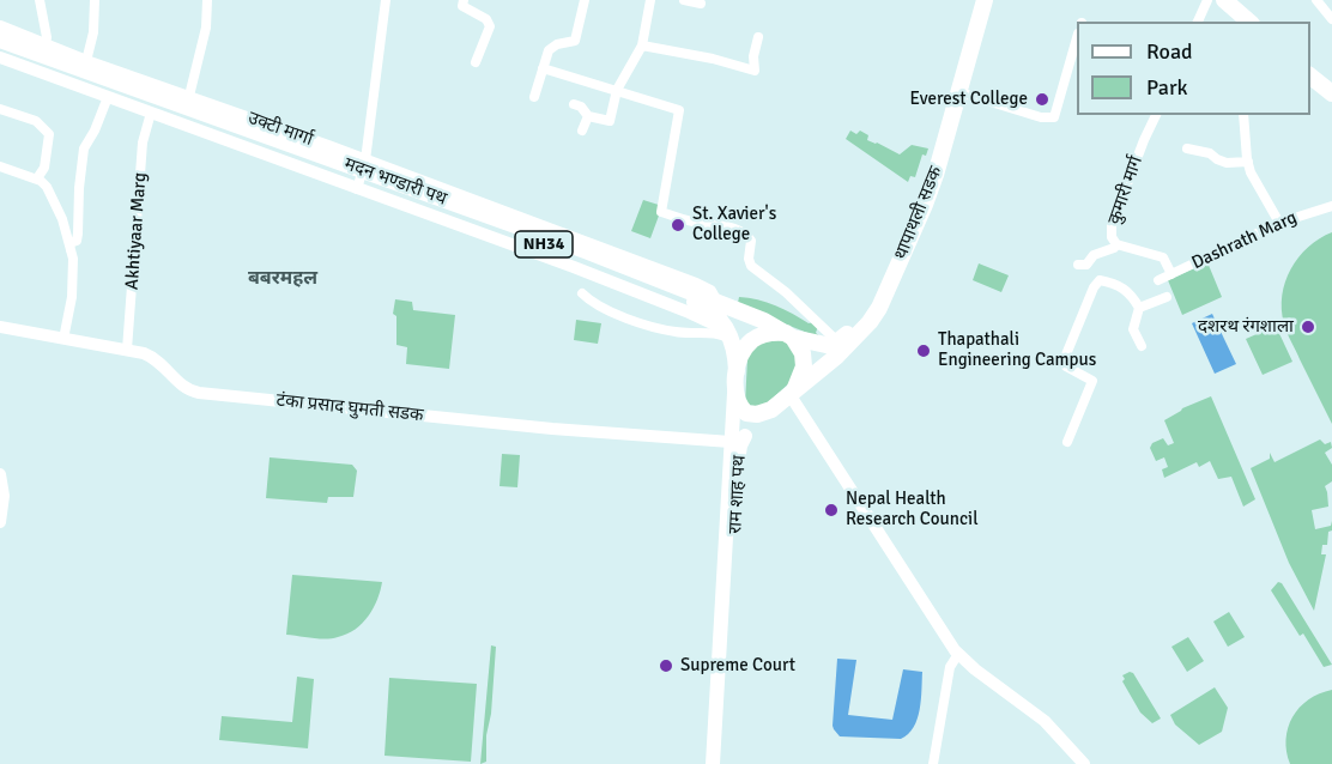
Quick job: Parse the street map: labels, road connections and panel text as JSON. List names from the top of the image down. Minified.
{"streets":{"highway":["मदन भण्डारी पथ","थापाथली सडक","NH34"],"main road":["राम शाह पथ"],"street":["उक्टी मार्गा","कुमारी मार्ग","Akhtiyaar Marg","Dashrath Marg","टंका प्रसाद घुमती सडक"]},"crossings":[["उक्टी मार्गा","मदन भण्डारी पथ"],["मदन भण्डारी पथ","थापाथली सडक"],["कुमारी मार्ग","Dashrath Marg"],["Akhtiyaar Marg","टंका प्रसाद घुमती सडक"],["टंका प्रसाद घुमती सडक","राम शाह पथ"]],"districts":["बबरमहल"],"places":["Everest College","St. Xavier's College","दशरथ रंगशाला","Thapathali Engineering Campus","Nepal Health Research Council","Supreme Court"],"legend":["Road","Park"]}
